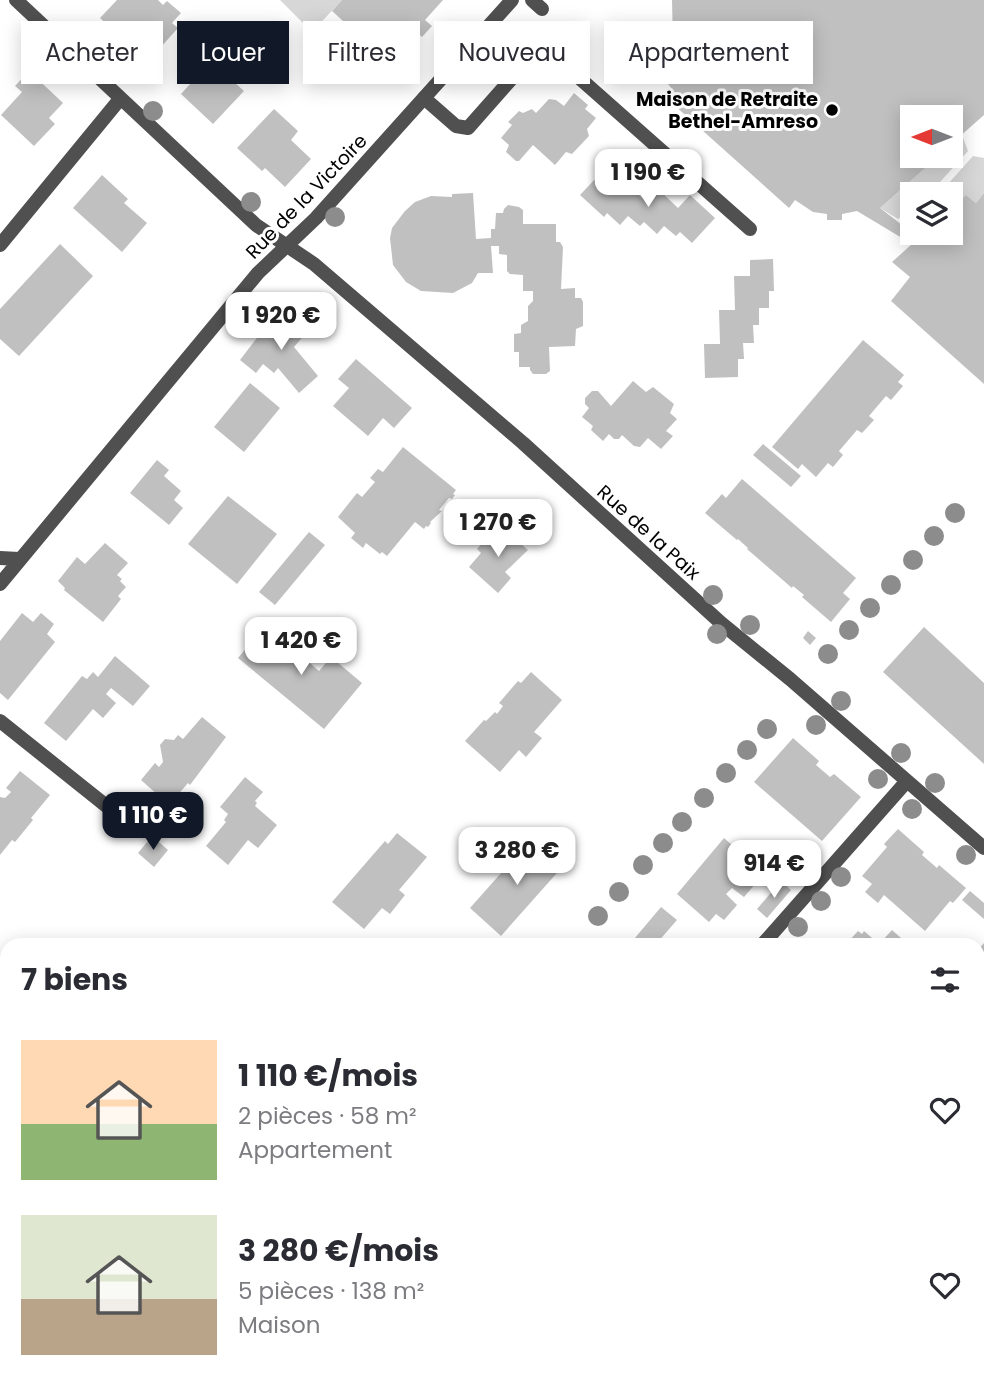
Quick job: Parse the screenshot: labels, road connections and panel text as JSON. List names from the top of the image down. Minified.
{"streets":{"street":["Rue de la Victoire","Rue de la Paix"]},"crossings":[["Rue de la Victoire","Rue de la Paix"]],"places":["Maison de Retraite Bethel-Amreso"],"north":"left","page":{"chip":["Acheter","Louer","Filtres","Nouveau","Appartement"],"price":["1 190 €","1 920 €","1 270 €","1 420 €","1 110 €","3 280 €","914 €"],"heading":"7 biens","list":[{"name":"1 110 €/mois","note":"2 pièces · 58 m² · Appartement"},{"name":"3 280 €/mois","note":"5 pièces · 138 m² · Maison"}]}}
